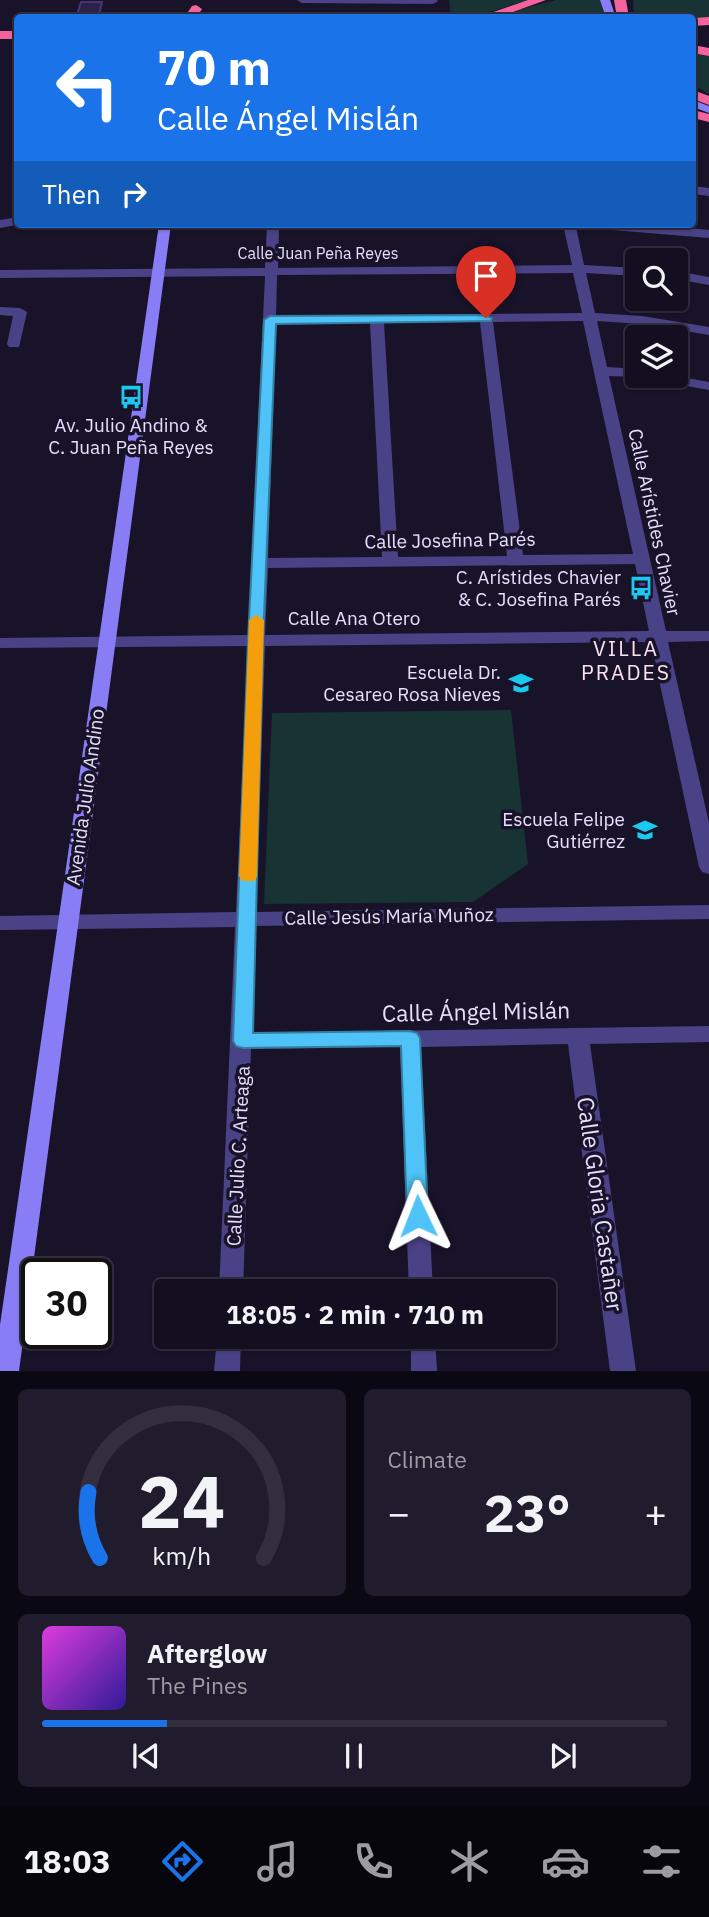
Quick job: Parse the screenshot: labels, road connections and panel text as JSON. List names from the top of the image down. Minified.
{"streets":{"street":["Calle Juan Peña Reyes","Calle Arístides Chavier","Calle Josefina Parés","Calle Ana Otero","Avenida Julio Andino","Calle Jesús María Muñoz","Calle Ángel Mislán","Calle Julio C. Arteaga","Calle Gloria Castañer"]},"crossings":[["Calle Juan Peña Reyes","Calle Arístides Chavier"],["Calle Juan Peña Reyes","Avenida Julio Andino"],["Calle Juan Peña Reyes","Calle Julio C. Arteaga"],["Calle Arístides Chavier","Calle Josefina Parés"],["Calle Arístides Chavier","Calle Ana Otero"],["Calle Josefina Parés","Calle Julio C. Arteaga"],["Calle Ana Otero","Avenida Julio Andino"],["Calle Ana Otero","Calle Julio C. Arteaga"],["Avenida Julio Andino","Calle Jesús María Muñoz"],["Calle Jesús María Muñoz","Calle Julio C. Arteaga"],["Calle Ángel Mislán","Calle Julio C. Arteaga"],["Calle Ángel Mislán","Calle Gloria Castañer"]],"districts":["VILLA PRADES"],"places":{"bus stop":["Av. Julio Andino & C. Juan Peña Reyes","C. Arístides Chavier & C. Josefina Parés"],"school or university":["Escuela Dr. Cesareo Rosa Nieves","Escuela Felipe Gutiérrez"]},"page":{"turn":["70 m","Calle Ángel Mislán"],"then":"Then","limit":"30","trip":"18:05 · 2 min · 710 m","tile":"Climate","heat":["−","23°","+"],"song":["Afterglow","The Pines"],"tabs":"18:03","gauge":["24","km/h"]}}
